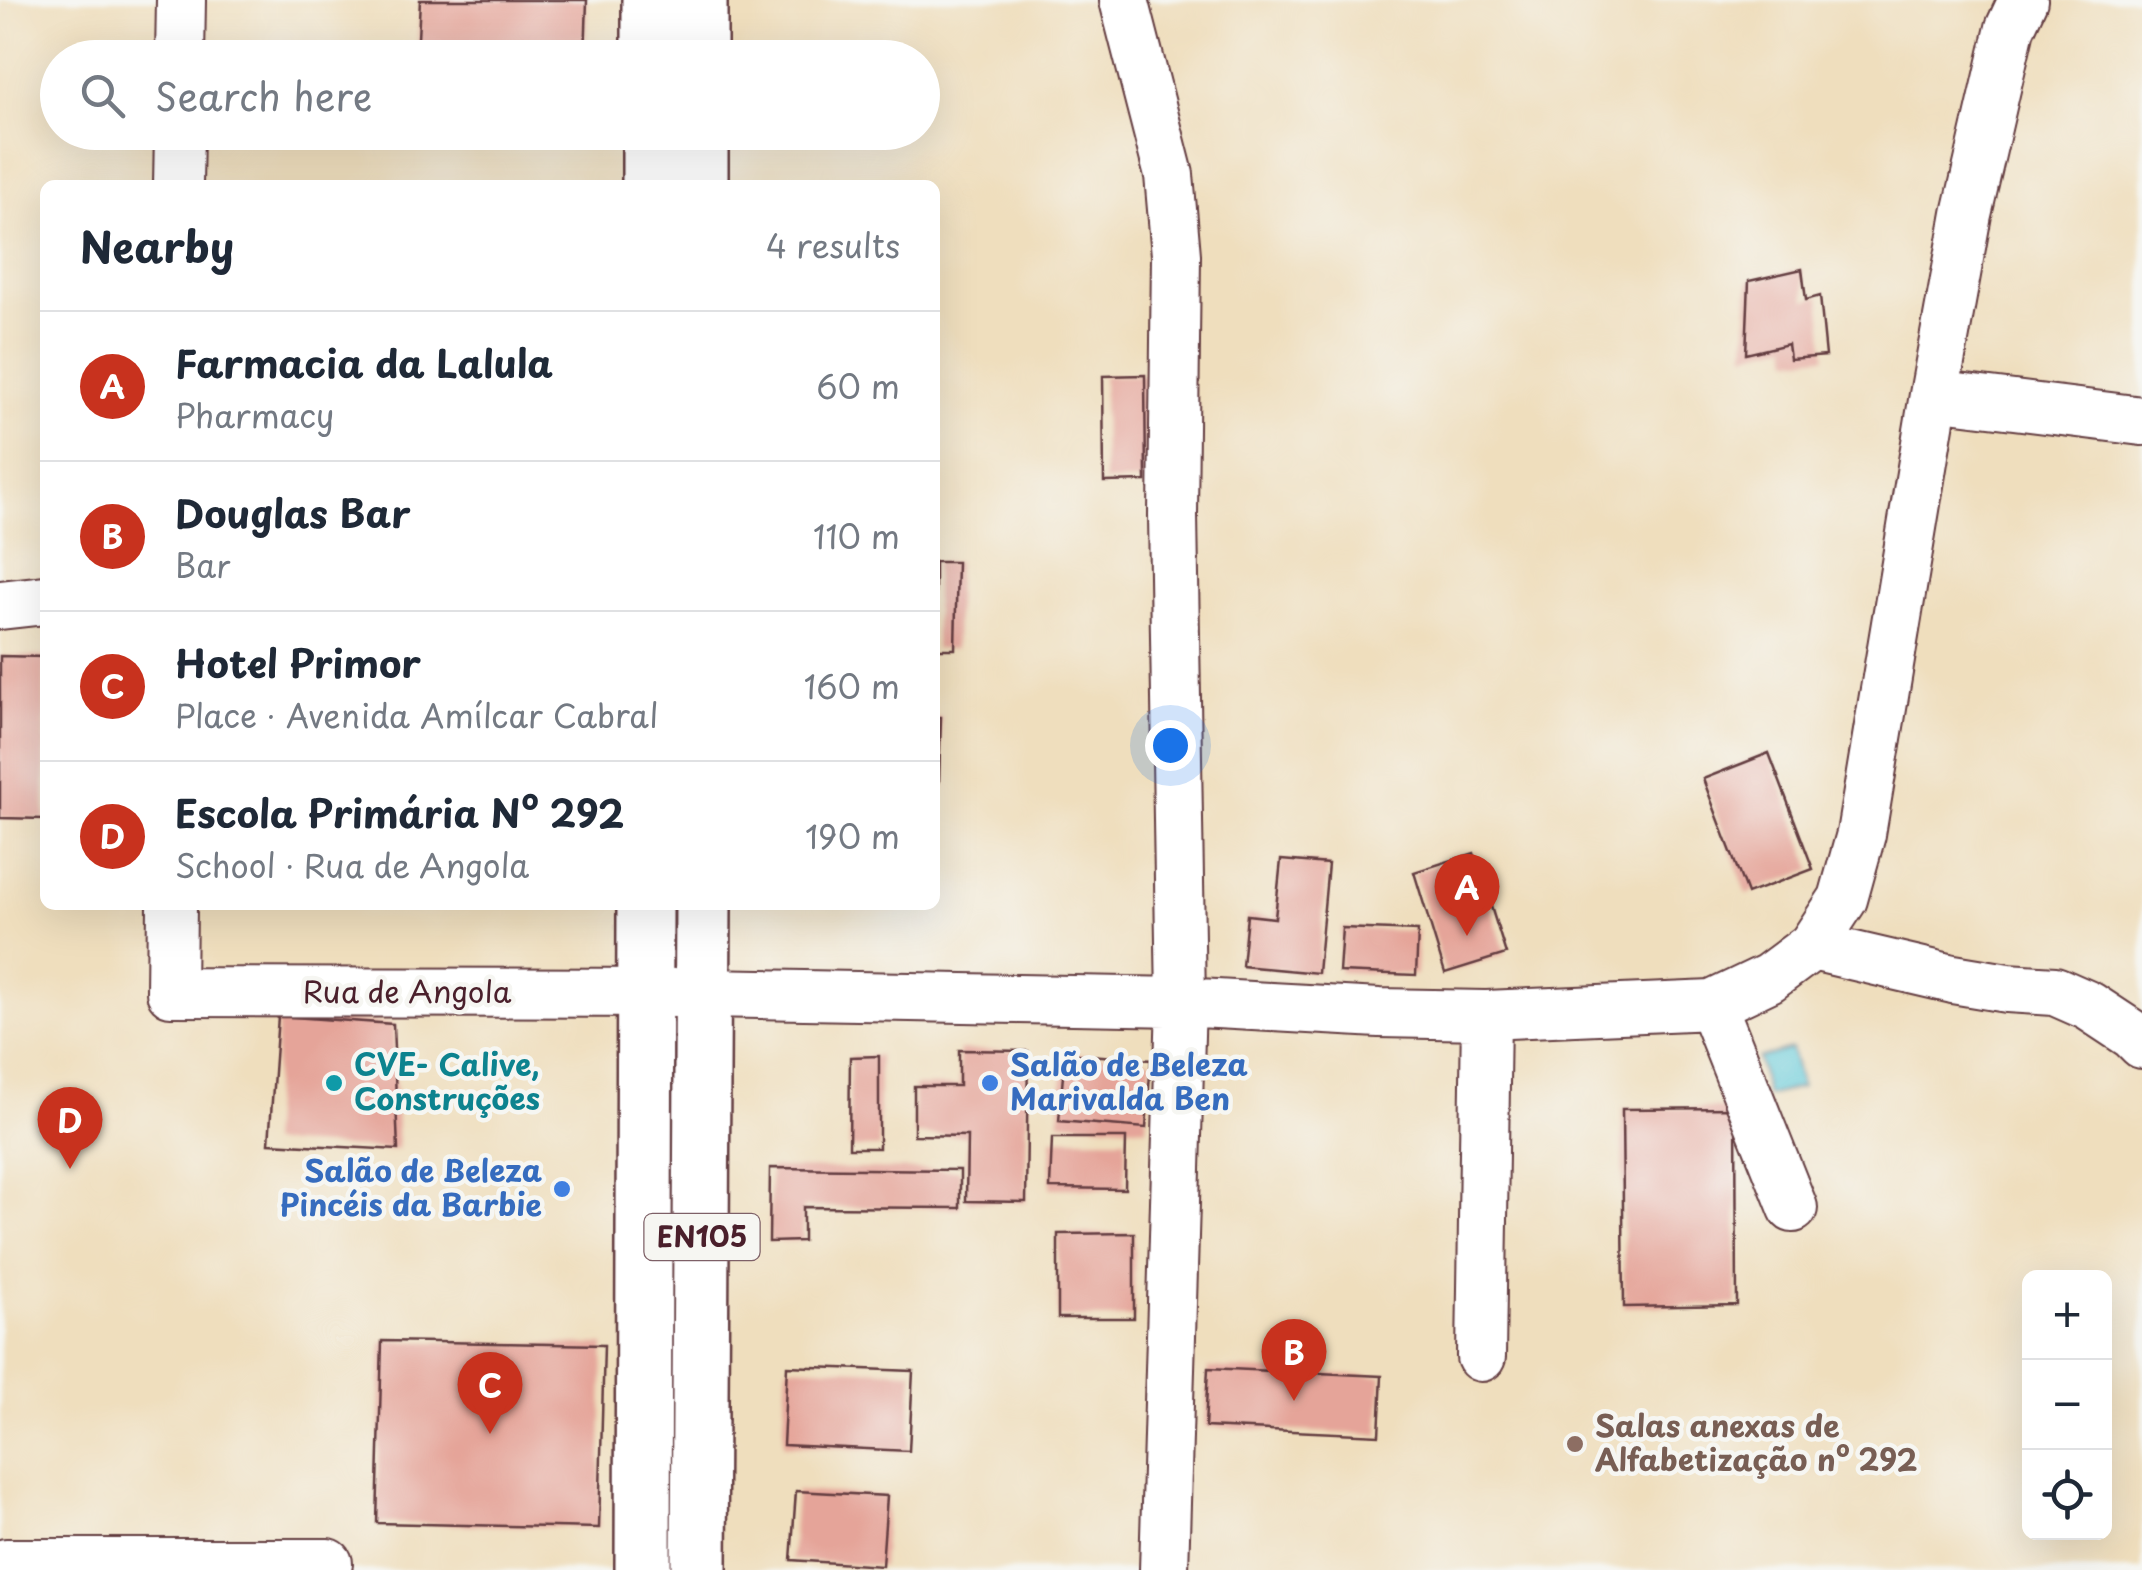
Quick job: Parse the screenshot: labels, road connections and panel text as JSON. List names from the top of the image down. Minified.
{"streets":{"main road":["EN105"],"street":["Rua de Angola"]},"crossings":[["Rua de Angola","EN105"]],"places":["CVE- Calive, Construções","Salão de Beleza Marivalda Ben","Salão de Beleza Pincéis da Barbie","Salas anexas de Alfabetização nº 292"],"page":{"search":"Search here","heading":["Nearby","4 results"],"list":[{"mark":"A","name":"Farmacia da Lalula","note":"Pharmacy","value":"60 m"},{"mark":"B","name":"Douglas Bar","note":"Bar","value":"110 m"},{"mark":"C","name":"Hotel Primor","note":"Place · Avenida Amílcar Cabral","value":"160 m"},{"mark":"D","name":"Escola Primária Nº 292","note":"School · Rua de Angola","value":"190 m"}],"pins":["A","D","B","C"],"map_buttons":["+","−"]}}
